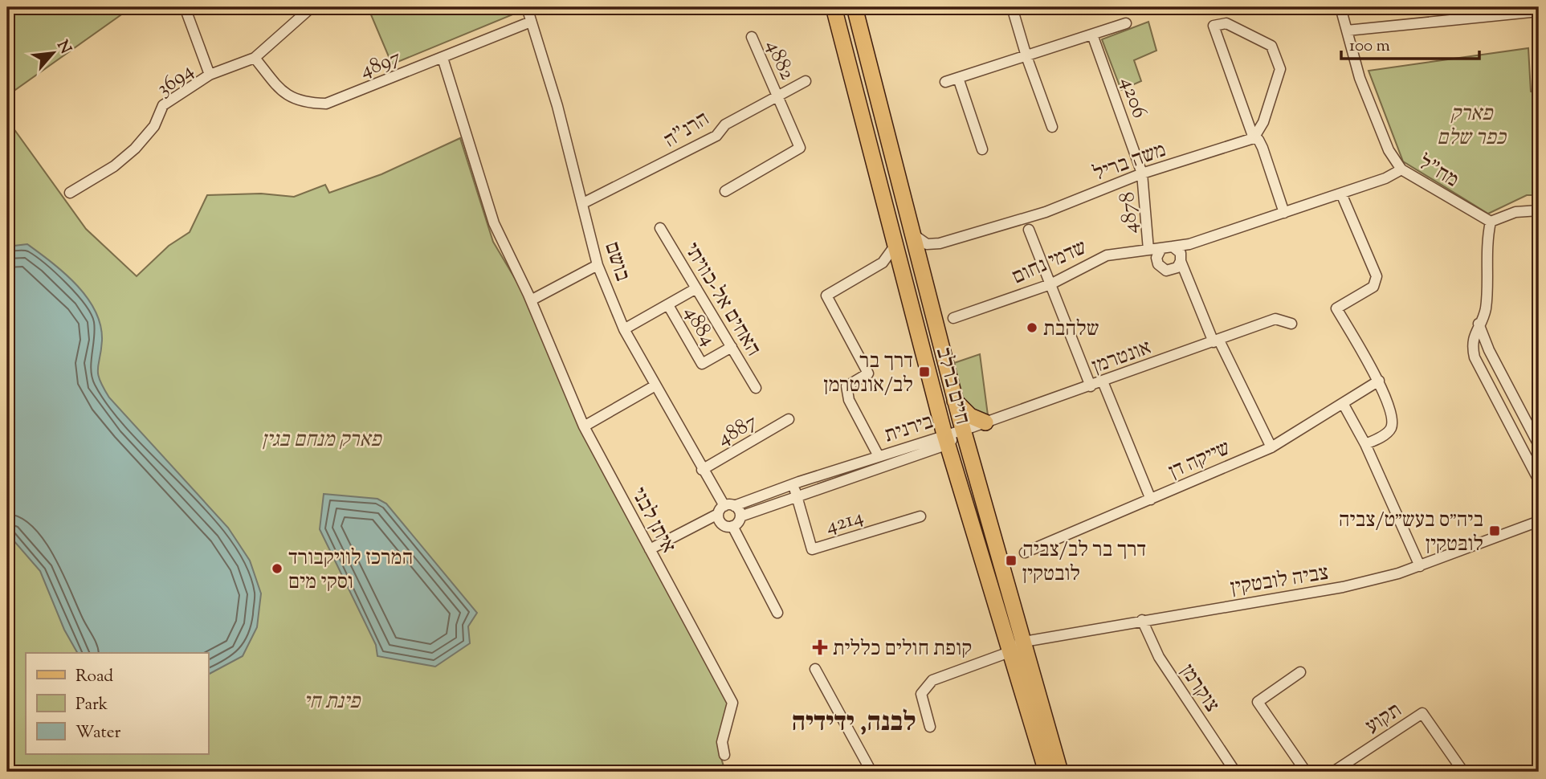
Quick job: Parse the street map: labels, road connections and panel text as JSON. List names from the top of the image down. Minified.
{"streets":{"main road":["חיים ברלב"],"street":["4882","4897","3694","4206","הרנ\"ה","משה בריל","מח\"ל","4878","בושם","שדמי נחום","האחים אל-כוויתי","4884","אונטרמן","בירנית","4887","שייקה דן","איתן לבני","4214","צביה לובטקין","צוקרמן","תקוע"]},"crossings":[["4882","הרנ\"ה"],["4897","3694"],["4897","בושם"],["4897","איתן לבני"],["4206","משה בריל"],["4206","4878"],["הרנ\"ה","בושם"],["משה בריל","4878"],["מח\"ל","שדמי נחום"],["4878","שדמי נחום"],["בושם","בירנית"],["בושם","4887"],["האחים אל-כוויתי","4884"],["אונטרמן","חיים ברלב"],["אונטרמן","בירנית"],["חיים ברלב","בירנית"],["חיים ברלב","צביה לובטקין"],["בירנית","איתן לבני"],["בירנית","4214"],["צביה לובטקין","צוקרמן"]],"districts":["לבנה, ידידיה"],"parks":["פארק כפר שלם","פארק מנחם בגין","פינת חי"],"places":{"other":["שלהבת","המרכז לוויקבורד וסקי מים"],"transit":["דרך בר לב/אונטרמן","ביה״ס בעש״ט/צביה לובטקין","דרך בר לב/צביה לובטקין"],"health":["קופת חולים כללית"]},"legend":["Road","Park","Water"],"scale_bar":"100 m","north":"top right"}
